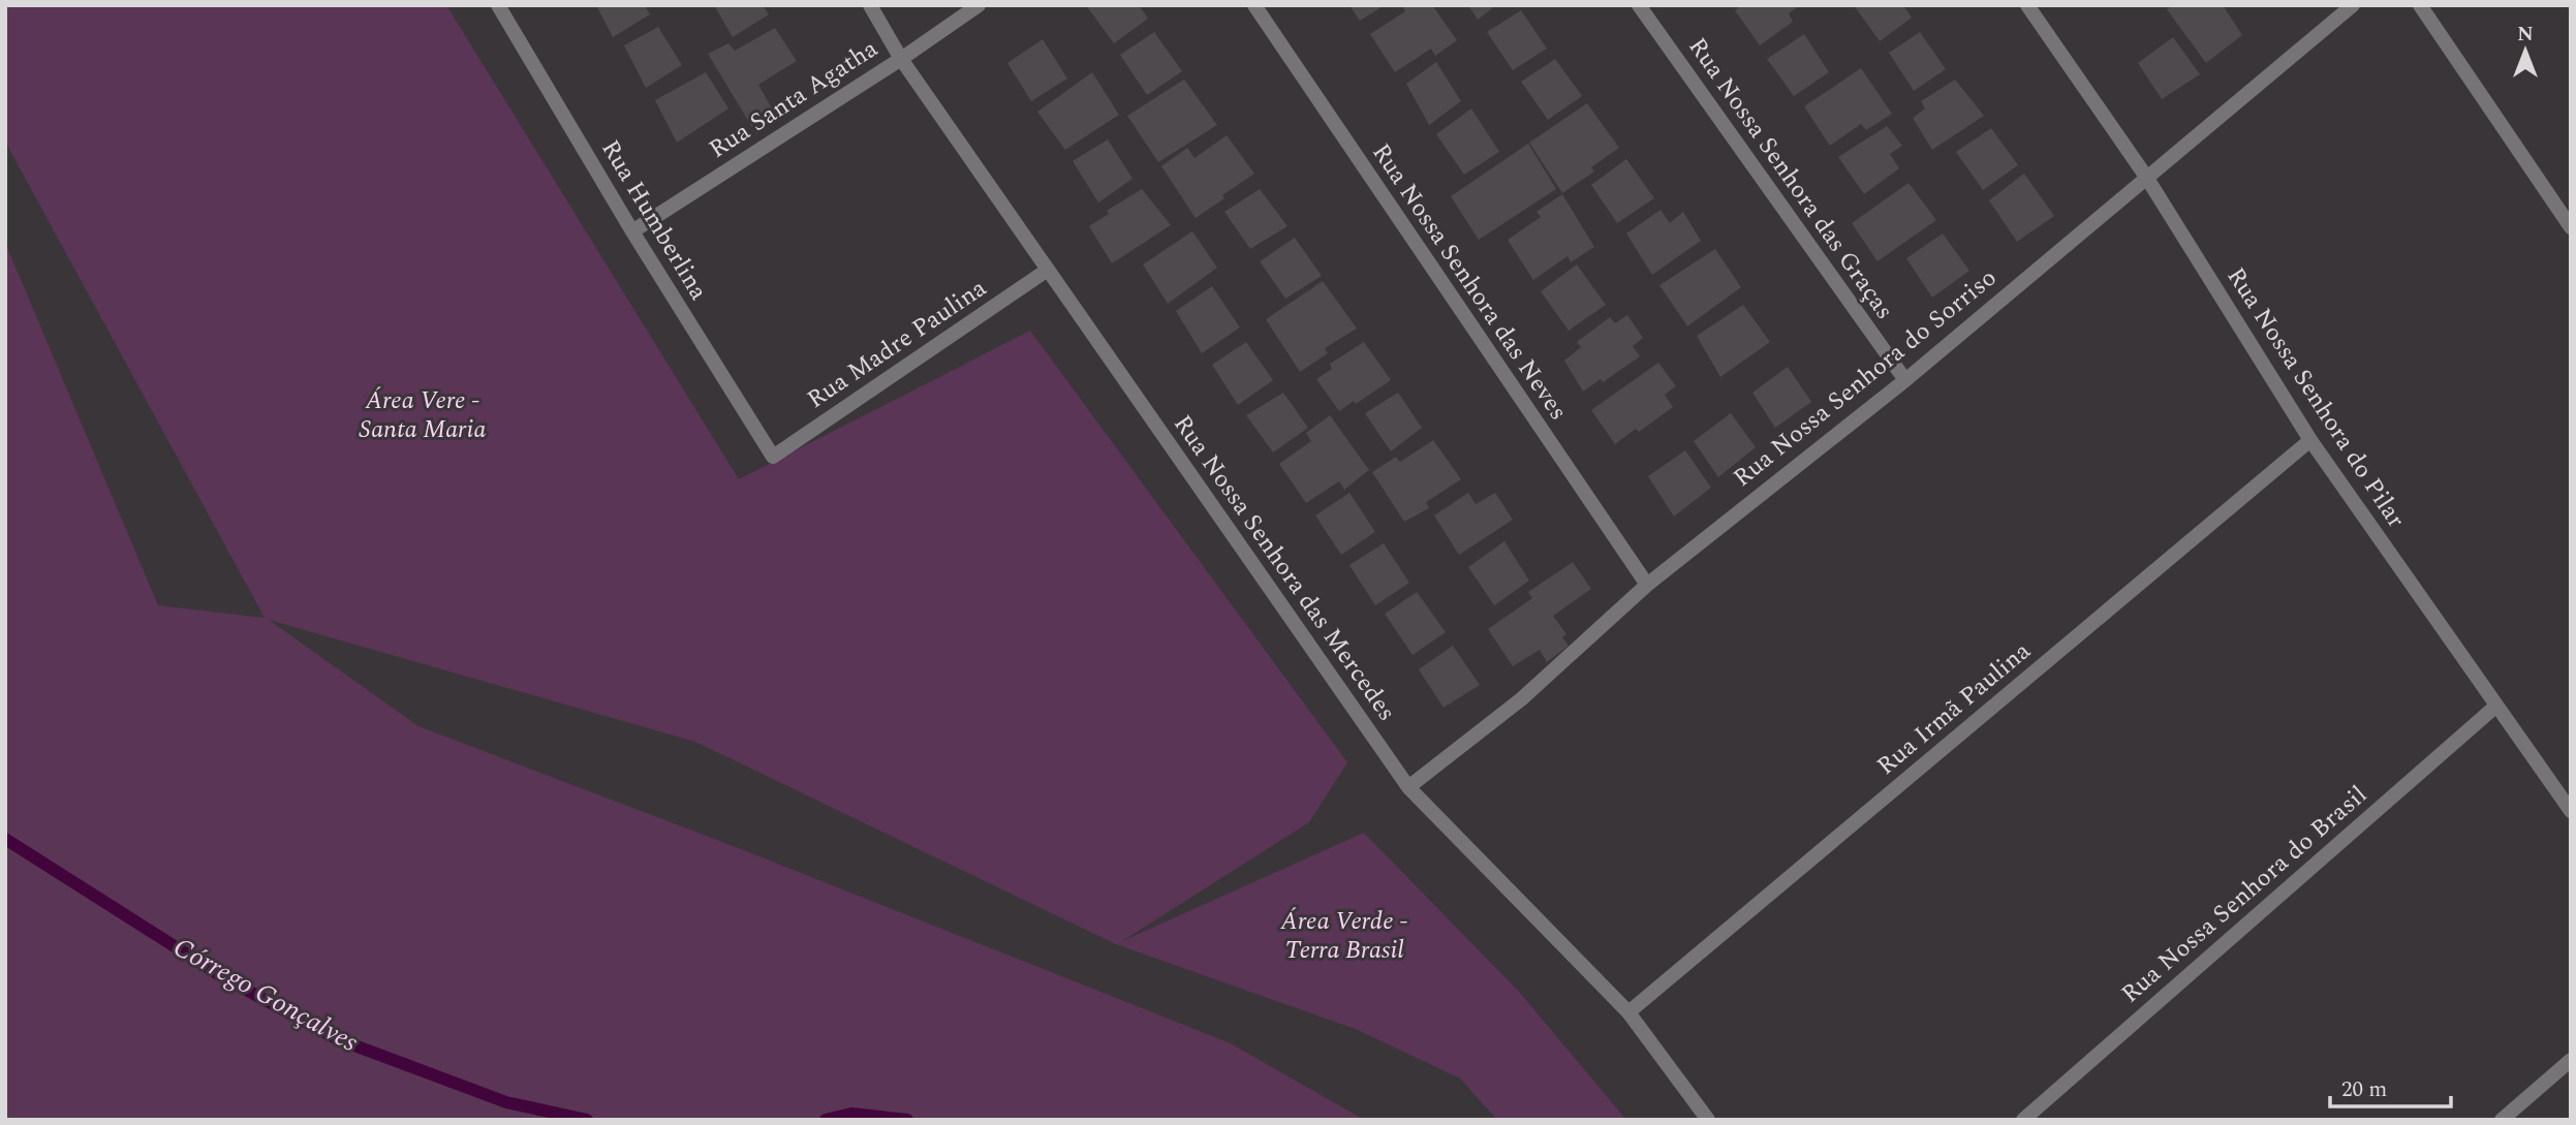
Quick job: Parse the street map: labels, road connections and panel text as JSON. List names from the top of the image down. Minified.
{"streets":{"street":["Rua Santa Agatha","Rua Nossa Senhora das Graças","Rua Humberlina","Rua Nossa Senhora das Neves","Rua Madre Paulina","Rua Nossa Senhora do Sorriso","Rua Nossa Senhora do Pilar","Rua Nossa Senhora das Mercedes","Rua Irmã Paulina","Rua Nossa Senhora do Brasil"]},"crossings":[["Rua Santa Agatha","Rua Humberlina"],["Rua Santa Agatha","Rua Nossa Senhora das Mercedes"],["Rua Nossa Senhora das Graças","Rua Nossa Senhora do Sorriso"],["Rua Humberlina","Rua Madre Paulina"],["Rua Nossa Senhora das Neves","Rua Nossa Senhora do Sorriso"],["Rua Madre Paulina","Rua Nossa Senhora das Mercedes"],["Rua Nossa Senhora do Sorriso","Rua Nossa Senhora do Pilar"],["Rua Nossa Senhora do Sorriso","Rua Nossa Senhora das Mercedes"],["Rua Nossa Senhora do Pilar","Rua Irmã Paulina"],["Rua Nossa Senhora do Pilar","Rua Nossa Senhora do Brasil"],["Rua Nossa Senhora das Mercedes","Rua Irmã Paulina"]],"water":["Córrego Gonçalves"],"parks":["Área Vere - Santa Maria","Área Verde - Terra Brasil"],"scale_bar":"20 m","north":"top"}
